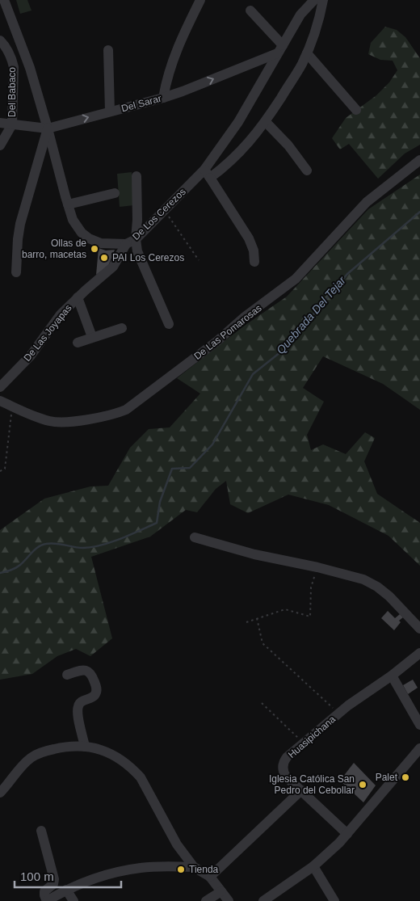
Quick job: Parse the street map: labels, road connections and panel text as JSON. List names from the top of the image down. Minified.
{"streets":{"street":["Del Babaco","Del Sarar","De Los Cerezos","De Las Pomarosas","De Las Joyapas","Huasipichana"]},"crossings":[["Del Babaco","Del Sarar"],["Del Sarar","De Los Cerezos"],["De Los Cerezos","De Las Joyapas"]],"water":["Quebrada Del Tejar"],"places":["Ollas de barro, macetas","PAI Los Cerezos","Palet","Iglesia Católica San Pedro del Cebollar","Tienda"],"scale_bar":"100 m"}
